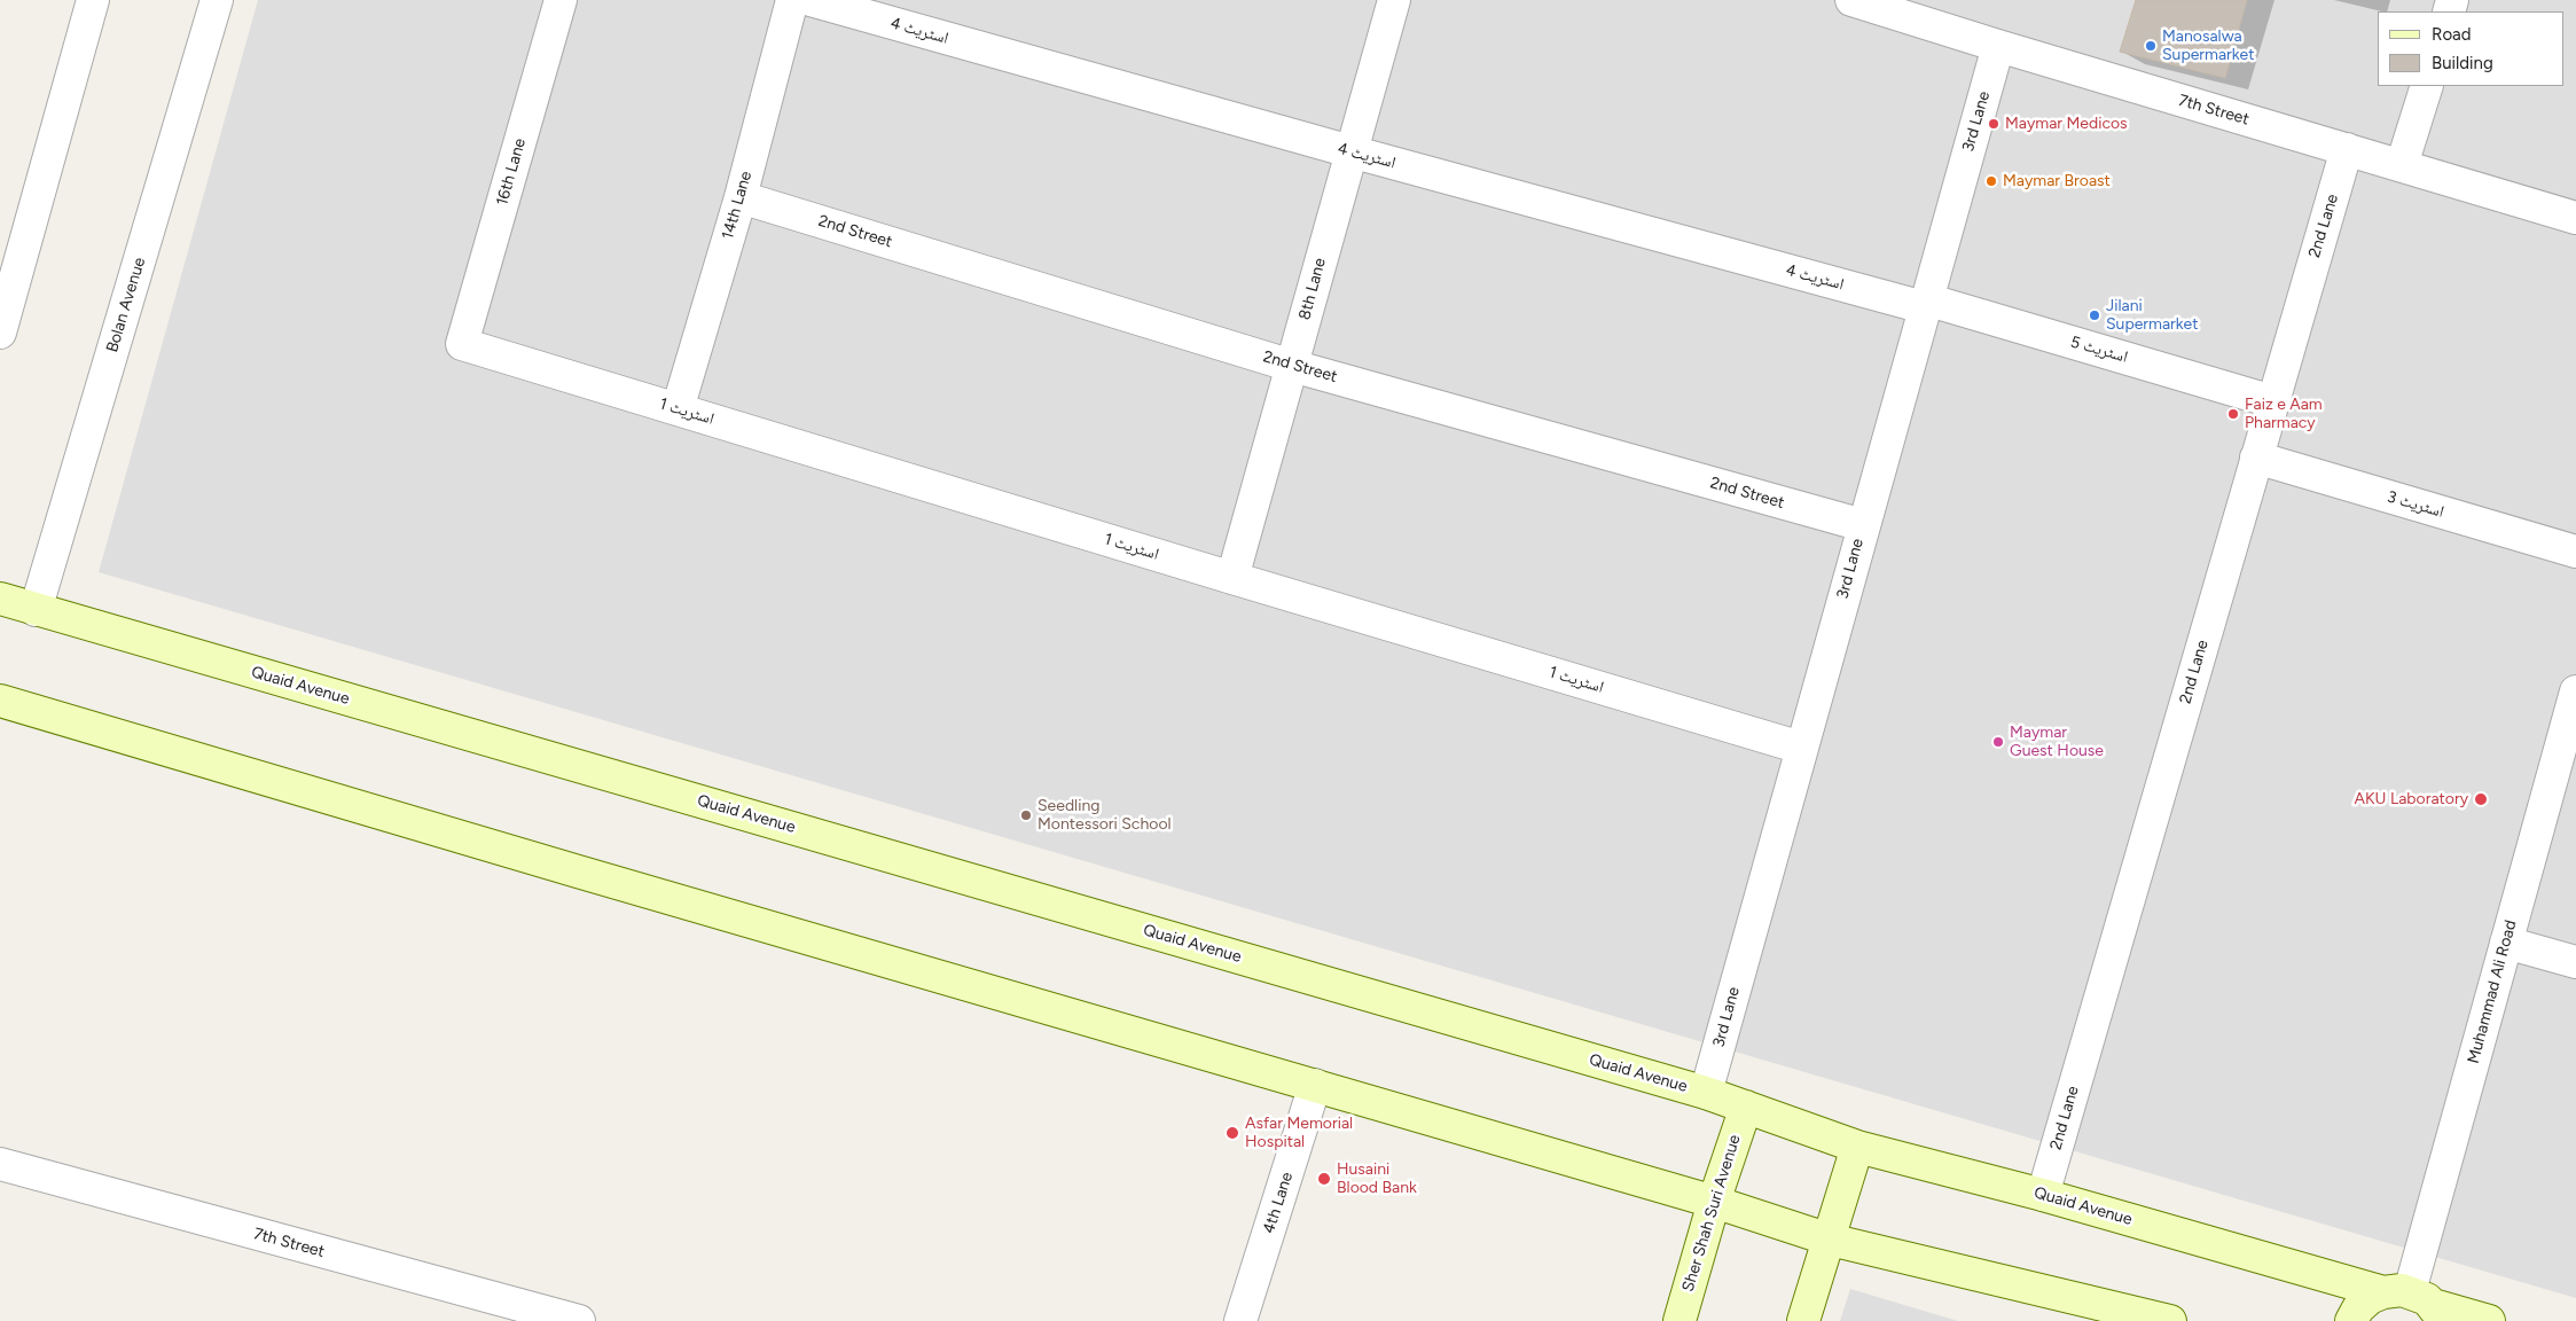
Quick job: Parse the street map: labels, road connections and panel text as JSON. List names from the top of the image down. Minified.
{"streets":{"main road":["Quaid Avenue","Sher Shah Suri Avenue"],"street":["اسٹریٹ 4","7th Street","3rd Lane","16th Lane","14th Lane","2nd Lane","2nd Street","8th Lane","Bolan Avenue","اسٹریٹ 5","اسٹریٹ 1","اسٹریٹ 3","Muhammad Ali Road","4th Lane"]},"crossings":[["اسٹریٹ 4","3rd Lane"],["اسٹریٹ 4","8th Lane"],["اسٹریٹ 4","اسٹریٹ 5"],["7th Street","3rd Lane"],["7th Street","2nd Lane"],["3rd Lane","2nd Street"],["3rd Lane","اسٹریٹ 5"],["3rd Lane","اسٹریٹ 1"],["3rd Lane","Quaid Avenue"],["16th Lane","اسٹریٹ 1"],["14th Lane","2nd Street"],["14th Lane","اسٹریٹ 1"],["2nd Lane","اسٹریٹ 5"],["2nd Lane","اسٹریٹ 3"],["2nd Lane","Quaid Avenue"],["2nd Street","8th Lane"],["8th Lane","اسٹریٹ 1"],["Bolan Avenue","Quaid Avenue"],["Quaid Avenue","Muhammad Ali Road"],["Quaid Avenue","Sher Shah Suri Avenue"]],"places":["Manosalwa Supermarket","Maymar Medicos","Maymar Broast","Jilani Supermarket","Faiz e Aam Pharmacy","Maymar Guest House","AKU Laboratory","Seedling Montessori School","Asfar Memorial Hospital","Husaini Blood Bank"],"legend":["Road","Building"]}
